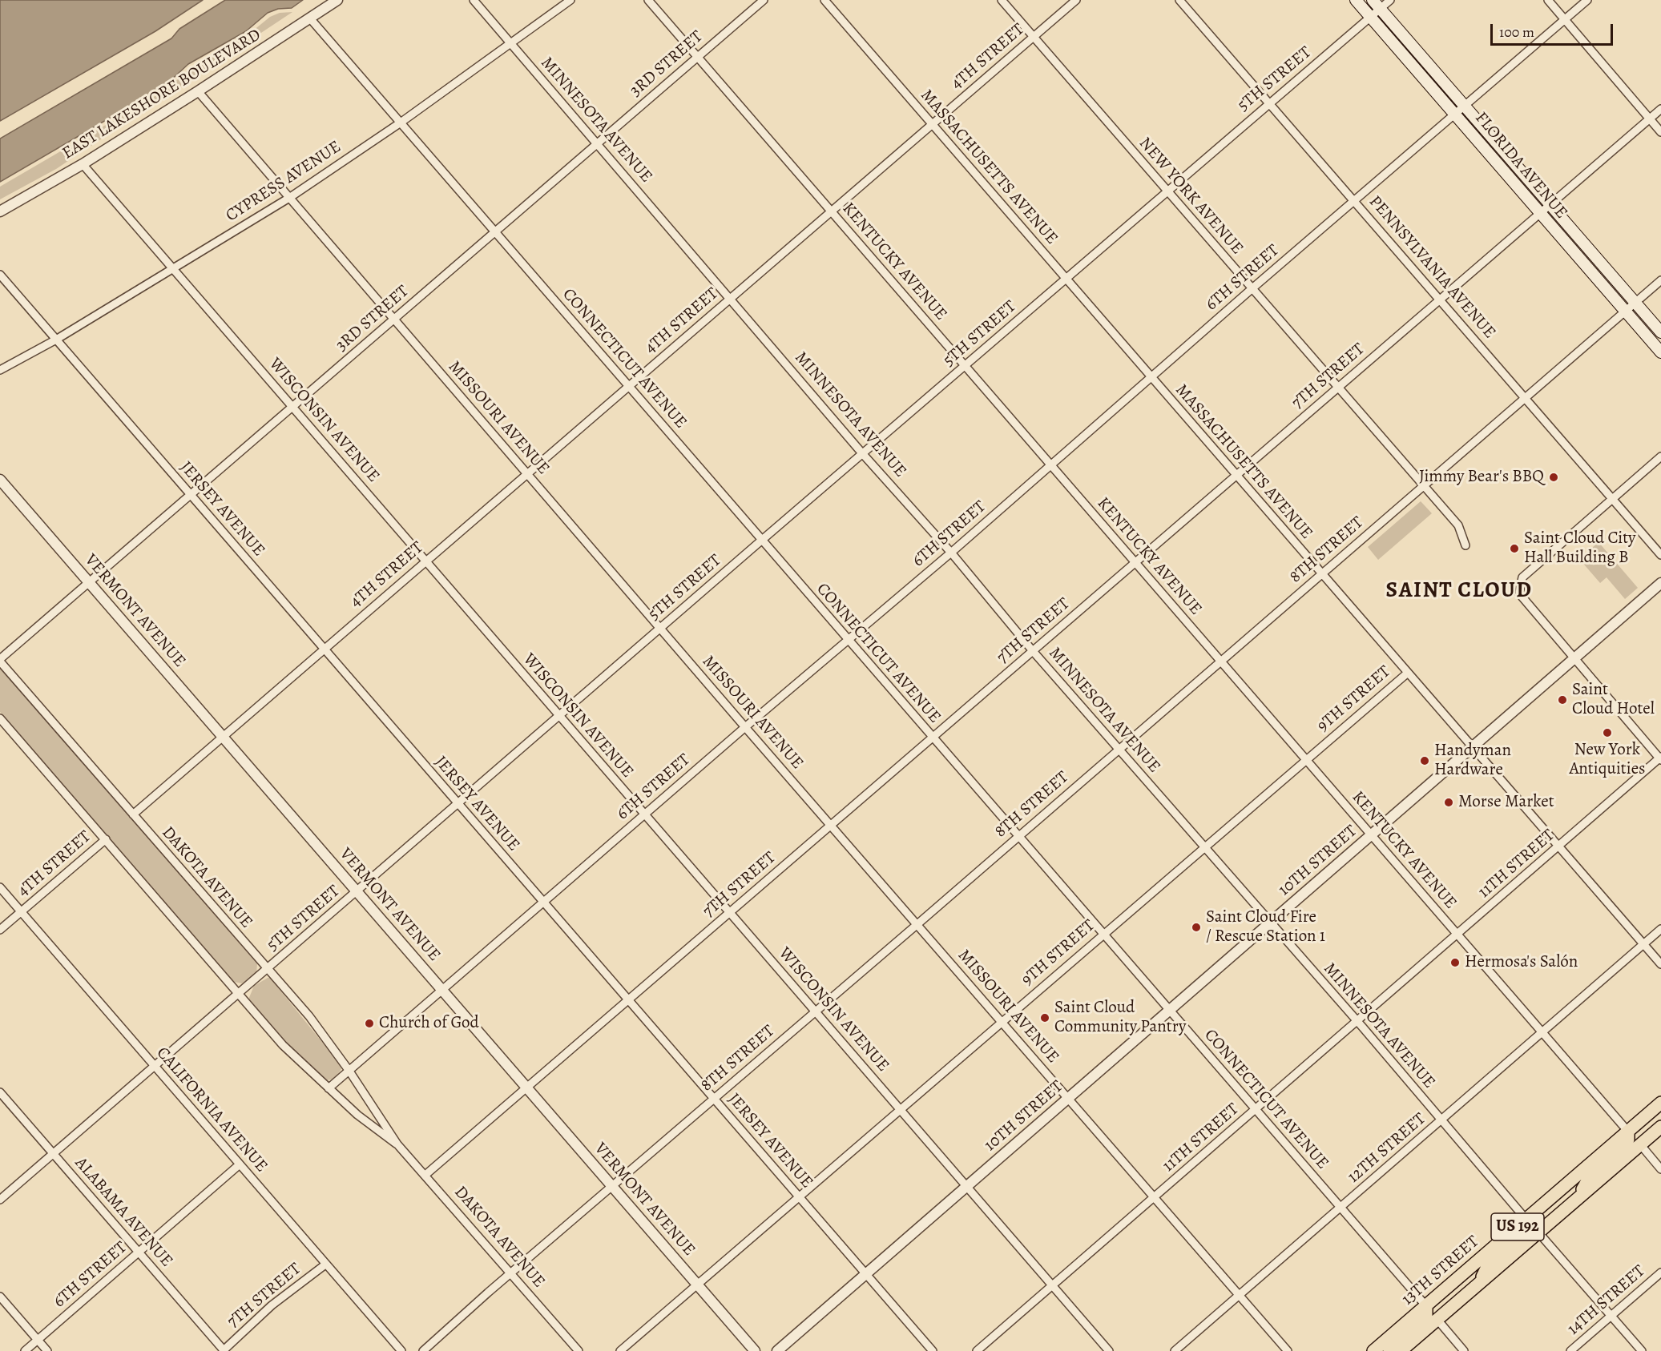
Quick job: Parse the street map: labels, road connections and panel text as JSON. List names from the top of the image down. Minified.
{"streets":{"highway":["US 192","13TH STREET"],"main road":["FLORIDA AVENUE"],"street":["4TH STREET","3RD STREET","5TH STREET","EAST LAKESHORE BOULEVARD","MINNESOTA AVENUE","MASSACHUSETTS AVENUE","CYPRESS AVENUE","NEW YORK AVENUE","KENTUCKY AVENUE","PENNSYLVANIA AVENUE","6TH STREET","CONNECTICUT AVENUE","7TH STREET","MISSOURI AVENUE","WISCONSIN AVENUE","JERSEY AVENUE","8TH STREET","VERMONT AVENUE","9TH STREET","10TH STREET","11TH STREET","DAKOTA AVENUE","CALIFORNIA AVENUE","12TH STREET","ALABAMA AVENUE","14TH STREET"]},"crossings":[["4TH STREET","MINNESOTA AVENUE"],["4TH STREET","MASSACHUSETTS AVENUE"],["4TH STREET","NEW YORK AVENUE"],["4TH STREET","KENTUCKY AVENUE"],["4TH STREET","CONNECTICUT AVENUE"],["4TH STREET","MISSOURI AVENUE"],["4TH STREET","WISCONSIN AVENUE"],["4TH STREET","JERSEY AVENUE"],["4TH STREET","VERMONT AVENUE"],["4TH STREET","DAKOTA AVENUE"],["4TH STREET","CALIFORNIA AVENUE"],["3RD STREET","MINNESOTA AVENUE"],["3RD STREET","KENTUCKY AVENUE"],["3RD STREET","CONNECTICUT AVENUE"],["3RD STREET","MISSOURI AVENUE"],["3RD STREET","WISCONSIN AVENUE"],["3RD STREET","JERSEY AVENUE"],["3RD STREET","VERMONT AVENUE"],["3RD STREET","DAKOTA AVENUE"],["5TH STREET","MINNESOTA AVENUE"],["5TH STREET","FLORIDA AVENUE"],["5TH STREET","MASSACHUSETTS AVENUE"],["5TH STREET","NEW YORK AVENUE"],["5TH STREET","KENTUCKY AVENUE"],["5TH STREET","PENNSYLVANIA AVENUE"],["5TH STREET","CONNECTICUT AVENUE"],["5TH STREET","MISSOURI AVENUE"],["5TH STREET","WISCONSIN AVENUE"],["5TH STREET","JERSEY AVENUE"],["5TH STREET","VERMONT AVENUE"],["5TH STREET","DAKOTA AVENUE"],["5TH STREET","CALIFORNIA AVENUE"],["5TH STREET","ALABAMA AVENUE"],["EAST LAKESHORE BOULEVARD","CONNECTICUT AVENUE"],["EAST LAKESHORE BOULEVARD","MISSOURI AVENUE"],["EAST LAKESHORE BOULEVARD","WISCONSIN AVENUE"],["MINNESOTA AVENUE","CYPRESS AVENUE"],["MINNESOTA AVENUE","6TH STREET"],["MINNESOTA AVENUE","7TH STREET"],["MINNESOTA AVENUE","8TH STREET"],["MINNESOTA AVENUE","9TH STREET"],["MINNESOTA AVENUE","10TH STREET"],["MINNESOTA AVENUE","11TH STREET"],["MINNESOTA AVENUE","12TH STREET"],["MINNESOTA AVENUE","13TH STREET"],["FLORIDA AVENUE","6TH STREET"],["FLORIDA AVENUE","7TH STREET"],["FLORIDA AVENUE","8TH STREET"],["MASSACHUSETTS AVENUE","6TH STREET"],["MASSACHUSETTS AVENUE","7TH STREET"],["MASSACHUSETTS AVENUE","8TH STREET"],["MASSACHUSETTS AVENUE","9TH STREET"],["MASSACHUSETTS AVENUE","10TH STREET"],["MASSACHUSETTS AVENUE","11TH STREET"],["MASSACHUSETTS AVENUE","12TH STREET"],["CYPRESS AVENUE","CONNECTICUT AVENUE"],["CYPRESS AVENUE","MISSOURI AVENUE"],["CYPRESS AVENUE","WISCONSIN AVENUE"],["CYPRESS AVENUE","JERSEY AVENUE"],["NEW YORK AVENUE","6TH STREET"],["NEW YORK AVENUE","7TH STREET"],["NEW YORK AVENUE","8TH STREET"],["KENTUCKY AVENUE","6TH STREET"],["KENTUCKY AVENUE","7TH STREET"],["KENTUCKY AVENUE","8TH STREET"],["KENTUCKY AVENUE","9TH STREET"],["KENTUCKY AVENUE","10TH STREET"],["KENTUCKY AVENUE","11TH STREET"],["KENTUCKY AVENUE","12TH STREET"],["KENTUCKY AVENUE","13TH STREET"],["PENNSYLVANIA AVENUE","6TH STREET"],["PENNSYLVANIA AVENUE","7TH STREET"],["PENNSYLVANIA AVENUE","8TH STREET"],["6TH STREET","CONNECTICUT AVENUE"],["6TH STREET","MISSOURI AVENUE"],["6TH STREET","WISCONSIN AVENUE"],["6TH STREET","JERSEY AVENUE"],["6TH STREET","VERMONT AVENUE"],["6TH STREET","DAKOTA AVENUE"],["6TH STREET","CALIFORNIA AVENUE"],["6TH STREET","ALABAMA AVENUE"],["CONNECTICUT AVENUE","7TH STREET"],["CONNECTICUT AVENUE","8TH STREET"],["CONNECTICUT AVENUE","9TH STREET"],["CONNECTICUT AVENUE","10TH STREET"],["CONNECTICUT AVENUE","11TH STREET"],["CONNECTICUT AVENUE","12TH STREET"],["CONNECTICUT AVENUE","13TH STREET"],["7TH STREET","MISSOURI AVENUE"],["7TH STREET","WISCONSIN AVENUE"],["7TH STREET","JERSEY AVENUE"],["7TH STREET","VERMONT AVENUE"],["7TH STREET","DAKOTA AVENUE"],["7TH STREET","CALIFORNIA AVENUE"],["7TH STREET","ALABAMA AVENUE"],["MISSOURI AVENUE","8TH STREET"],["MISSOURI AVENUE","9TH STREET"],["MISSOURI AVENUE","10TH STREET"],["MISSOURI AVENUE","11TH STREET"],["MISSOURI AVENUE","12TH STREET"],["WISCONSIN AVENUE","8TH STREET"],["WISCONSIN AVENUE","9TH STREET"],["WISCONSIN AVENUE","10TH STREET"],["WISCONSIN AVENUE","11TH STREET"],["JERSEY AVENUE","8TH STREET"],["JERSEY AVENUE","9TH STREET"],["JERSEY AVENUE","10TH STREET"],["8TH STREET","VERMONT AVENUE"],["8TH STREET","DAKOTA AVENUE"],["VERMONT AVENUE","9TH STREET"]],"districts":["SAINT CLOUD"],"places":["Jimmy Bear's BBQ","Saint Cloud City Hall Building B","Saint Cloud Hotel","New York Antiquities","Handyman Hardware","Morse Market","Saint Cloud Fire / Rescue Station 1","Hermosa's Salón","Saint Cloud Community Pantry","Church of God"],"scale_bar":"100 m"}
